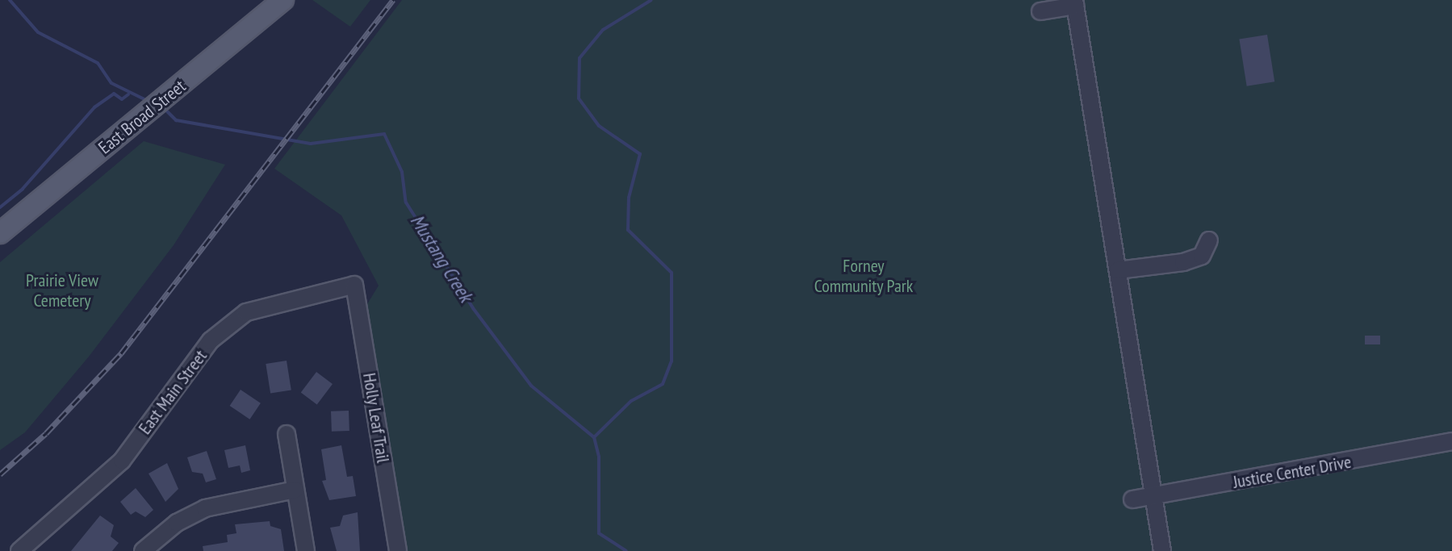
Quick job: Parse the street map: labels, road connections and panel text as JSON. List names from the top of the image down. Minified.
{"streets":{"main road":["East Broad Street"],"street":["East Main Street","Holly Leaf Trail","Justice Center Drive"]},"crossings":[["East Main Street","Holly Leaf Trail"]],"water":["Mustang Creek"],"parks":["Forney Community Park","Prairie View Cemetery"]}
